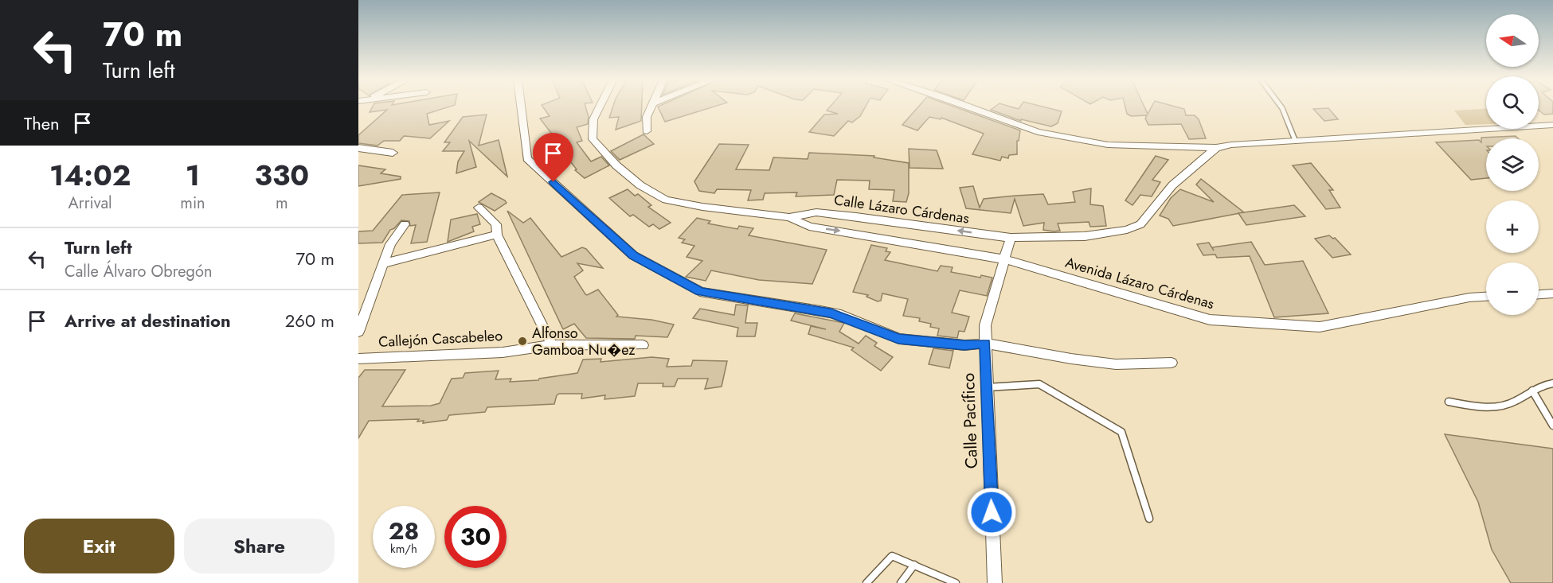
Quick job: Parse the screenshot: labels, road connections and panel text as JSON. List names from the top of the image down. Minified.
{"streets":{"street":["Calle Lázaro Cárdenas","Avenida Lázaro Cárdenas","Callejón Cascabeleo","Calle Pacífico"]},"crossings":[["Calle Lázaro Cárdenas","Avenida Lázaro Cárdenas"],["Calle Lázaro Cárdenas","Calle Pacífico"],["Avenida Lázaro Cárdenas","Calle Pacífico"]],"places":["Alfonso Gamboa Nu�ez"],"north":"left","page":{"turn":["70 m","Turn left"],"map_buttons":["+","−"],"then":"Then","eta":["14:02","Arrival","1","min","330","m"],"list":[{"name":"Turn left","note":"Calle Álvaro Obregón","value":"70 m"},{"name":"Arrive at destination","value":"260 m"}],"speed":"28 km/h","limit":"30","buttons":["Exit","Share"]}}
